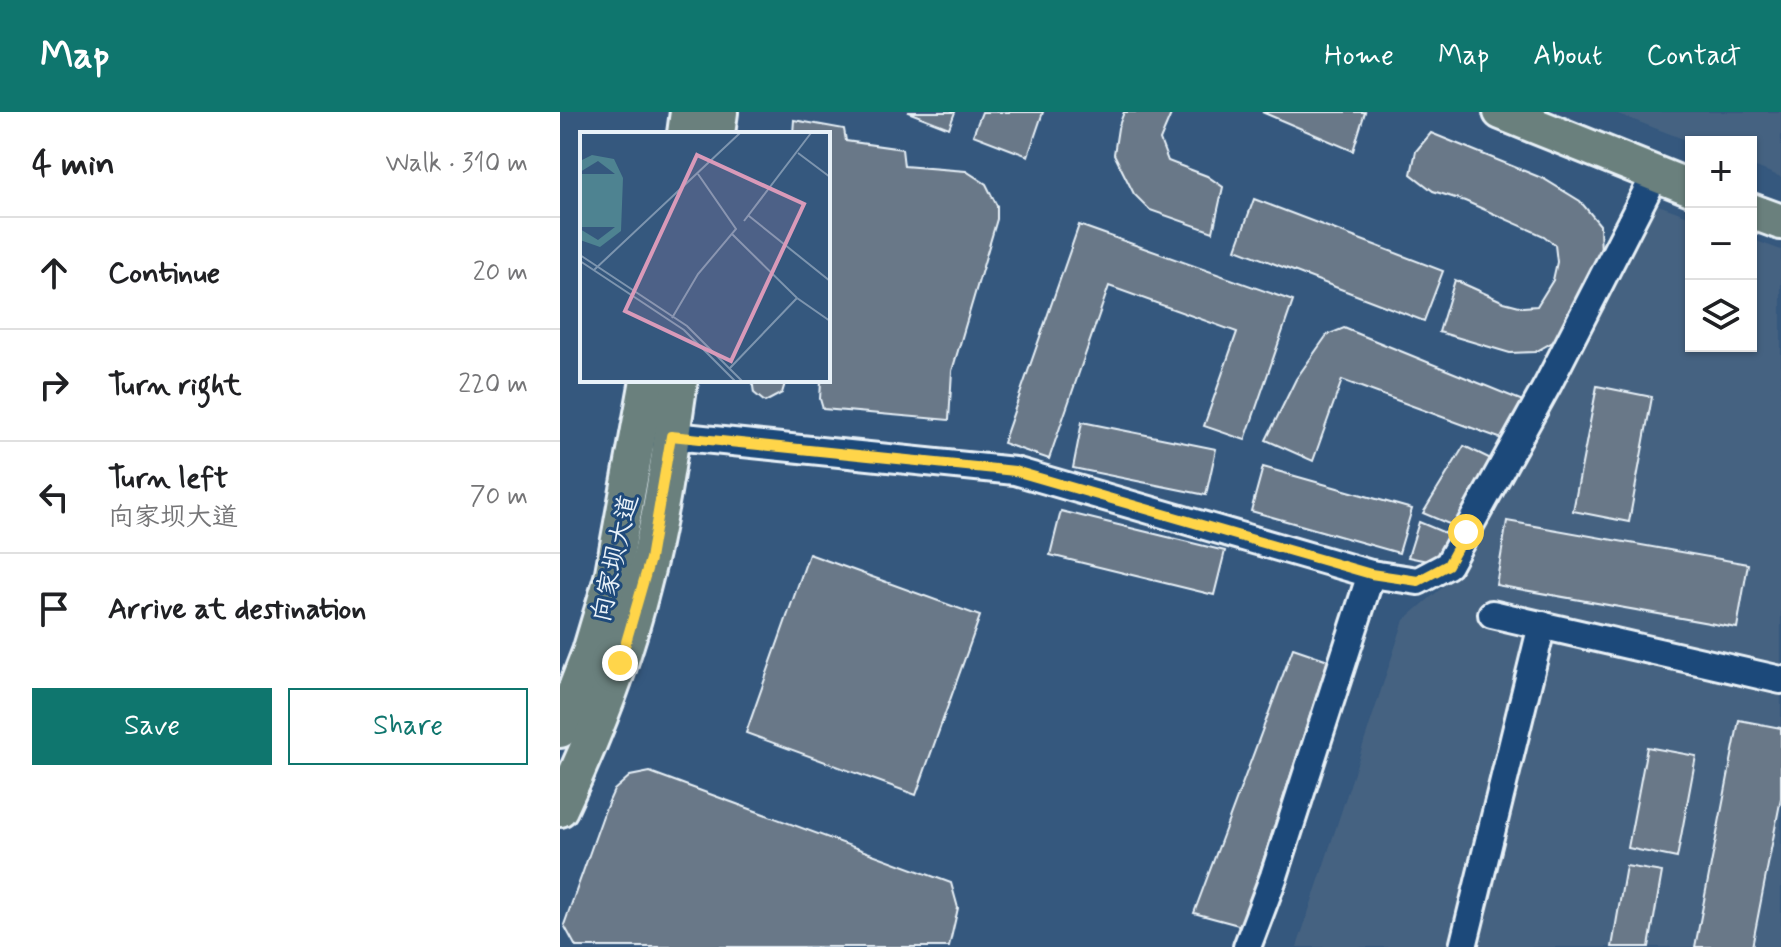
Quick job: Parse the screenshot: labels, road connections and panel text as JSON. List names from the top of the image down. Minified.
{"streets":{"main road":["向家坝大道"]},"page":{"header":"Map","nav":["Home","Map","About","Contact"],"heading":["4 min","Walk · 310 m"],"map_buttons":["+","−"],"list":[["Continue","20 m"],["Turn right","220 m"],["Turn left","向家坝大道","70 m"],"Arrive at destination"],"buttons":["Save","Share"]}}
